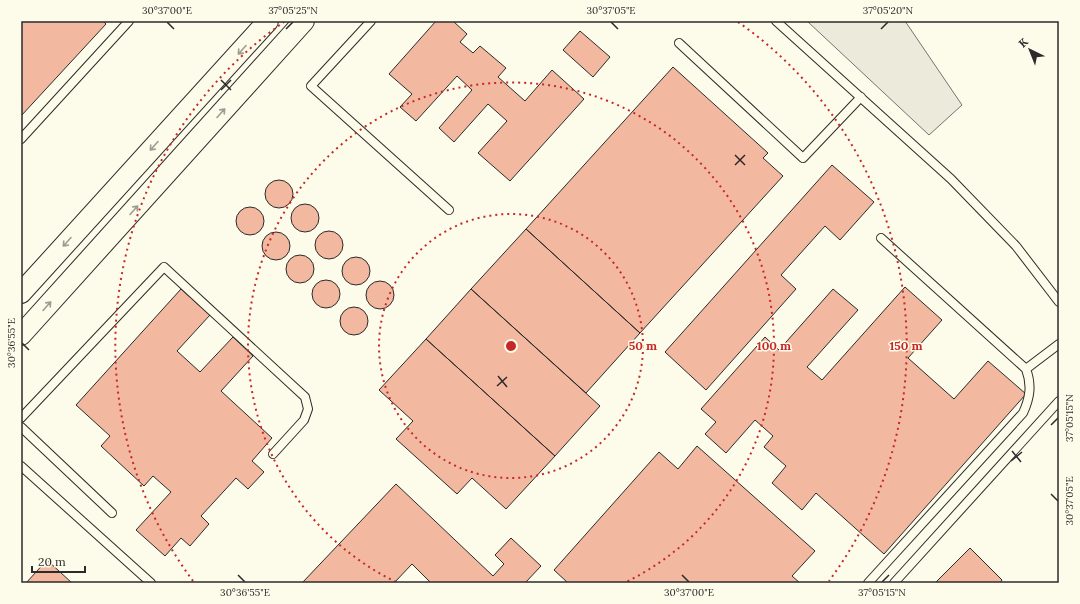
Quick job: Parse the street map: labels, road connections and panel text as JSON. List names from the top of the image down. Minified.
{"scale_bar":"20 m","north":"top left","coordinates":["30°37'00\"E","37°05'25\"N","30°37'05\"E","37°05'20\"N","30°36'55\"E","37°05'15\"N"],"rings":["50 m","100 m","150 m"]}
